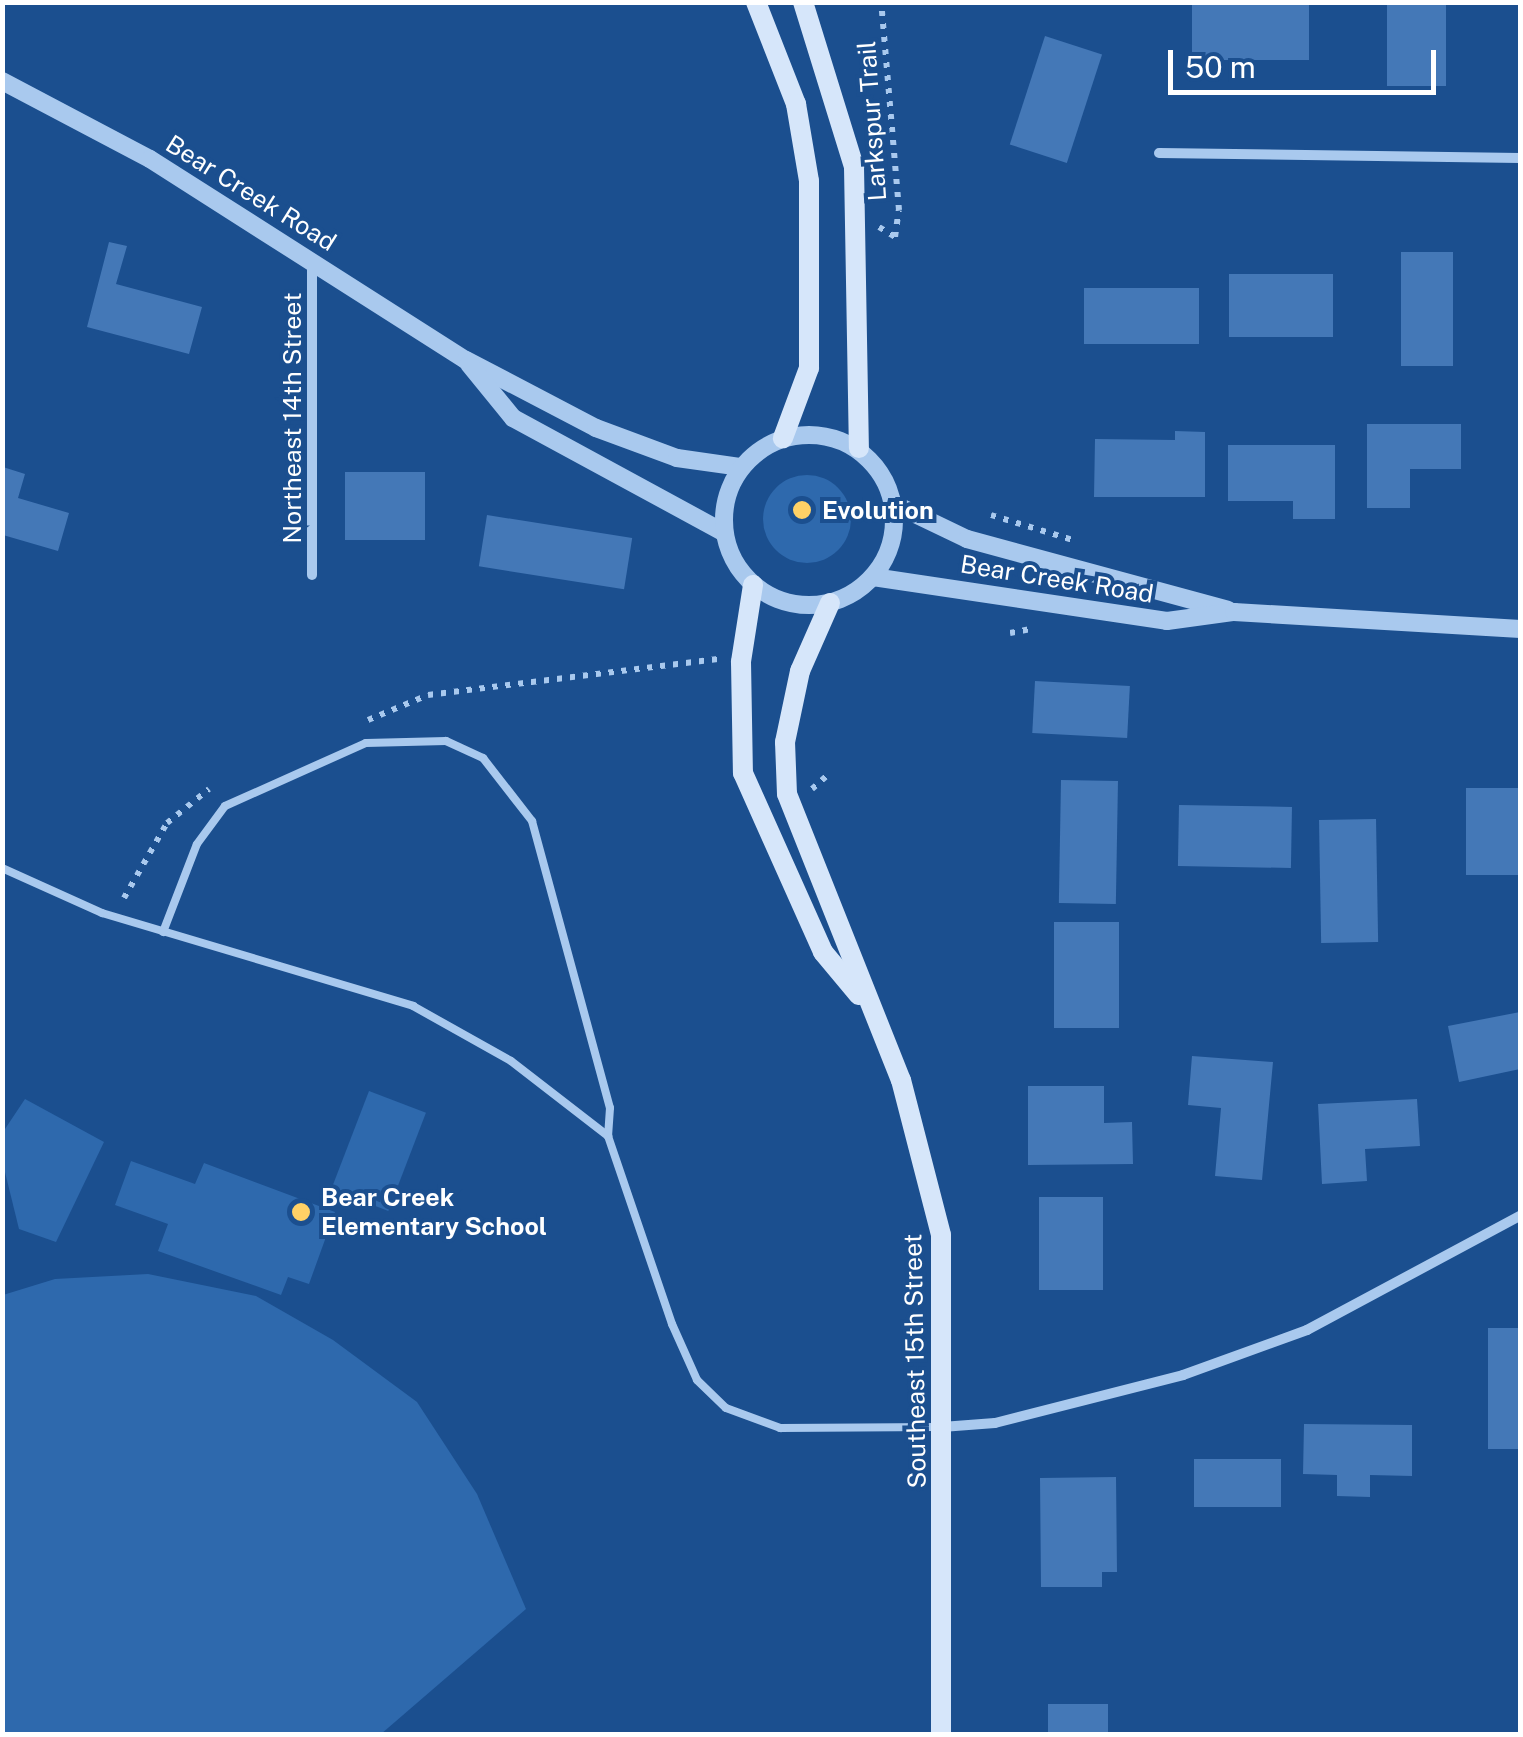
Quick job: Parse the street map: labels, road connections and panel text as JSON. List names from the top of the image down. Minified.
{"streets":{"main road":["Southeast 15th Street"],"street":["Bear Creek Road","Northeast 14th Street"],"path":["Larkspur Trail"]},"crossings":[["Bear Creek Road","Northeast 14th Street"],["Bear Creek Road","Southeast 15th Street"]],"places":["Evolution","Bear Creek Elementary School"],"scale_bar":"50 m"}
